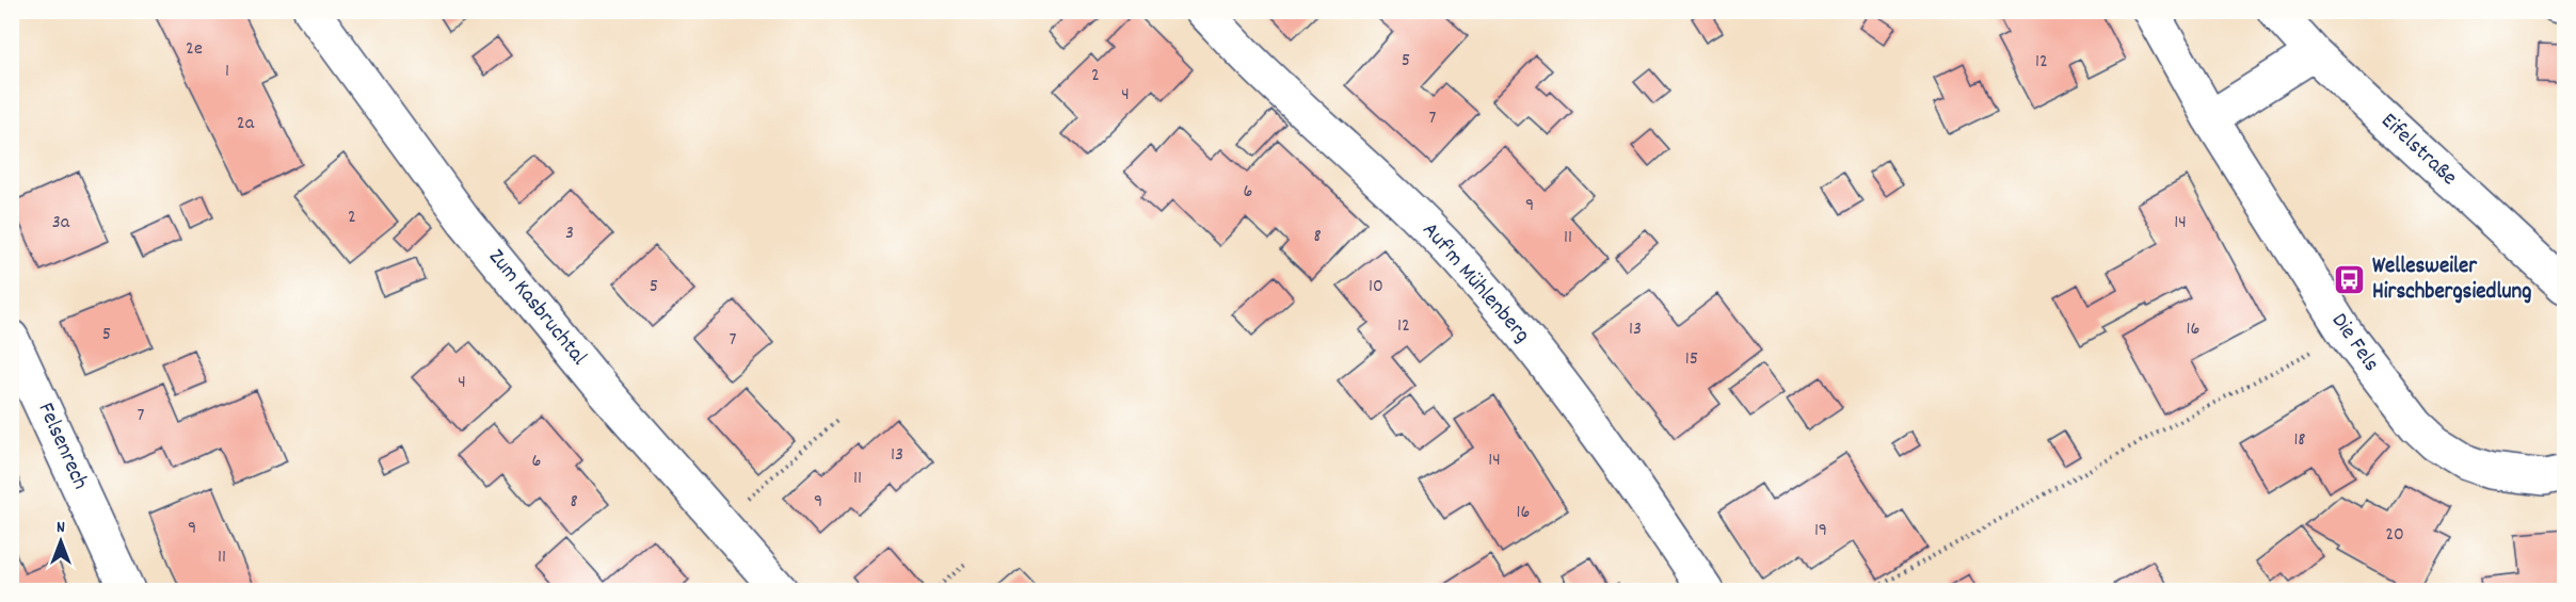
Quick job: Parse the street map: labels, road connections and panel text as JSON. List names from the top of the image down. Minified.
{"streets":{"street":["Eifelstraße","Auf'm Mühlenberg","Zum Kasbruchtal","Die Fels","Felsenrech"]},"places":{"bus stop":["Wellesweiler Hirschbergsiedlung"]},"house_numbers":["2e","5","12","1","2","4","7","2a","6","9","2","3a","14","3","8","11","5","10","12","13","16","5","7","15","4","7","18","13","14","6","11","8","9","16","9","19","20","11"],"north":"top"}
